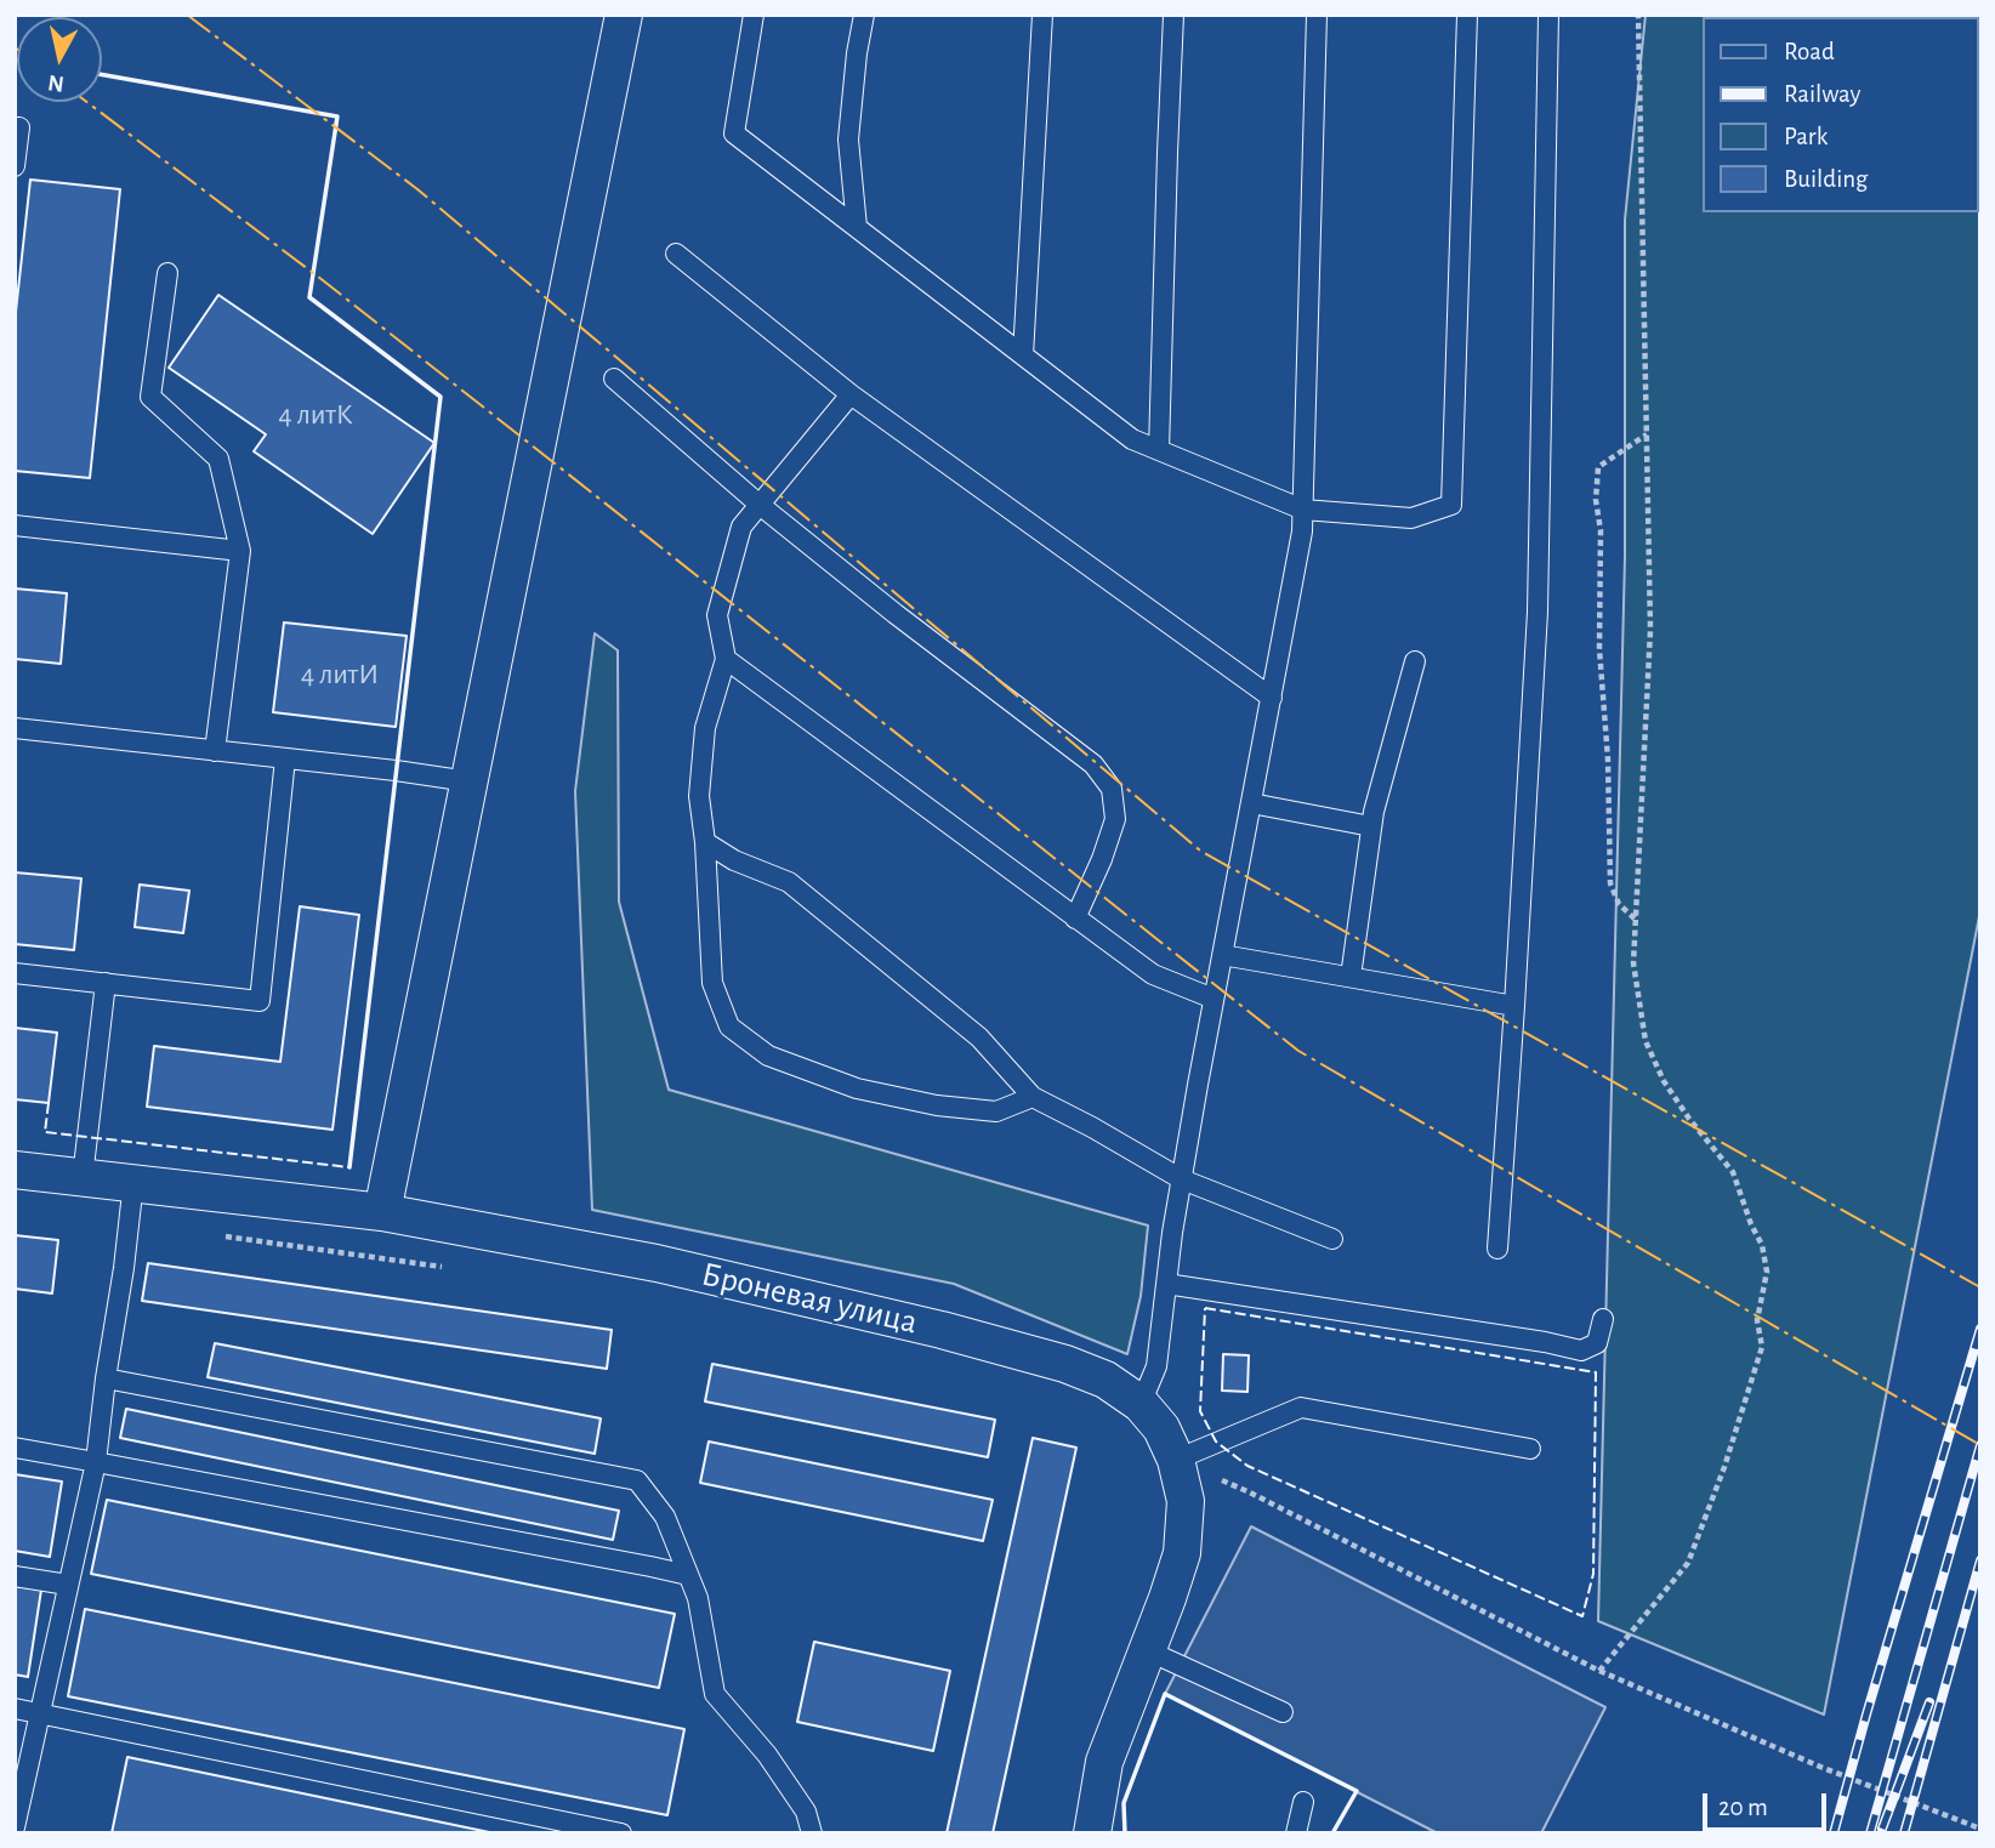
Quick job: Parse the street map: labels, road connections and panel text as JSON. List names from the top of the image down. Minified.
{"streets":{"street":["Броневая улица"]},"house_numbers":["4 литК","4 литИ"],"legend":["Road","Railway","Park","Building"],"scale_bar":"20 m","north":"bottom"}
